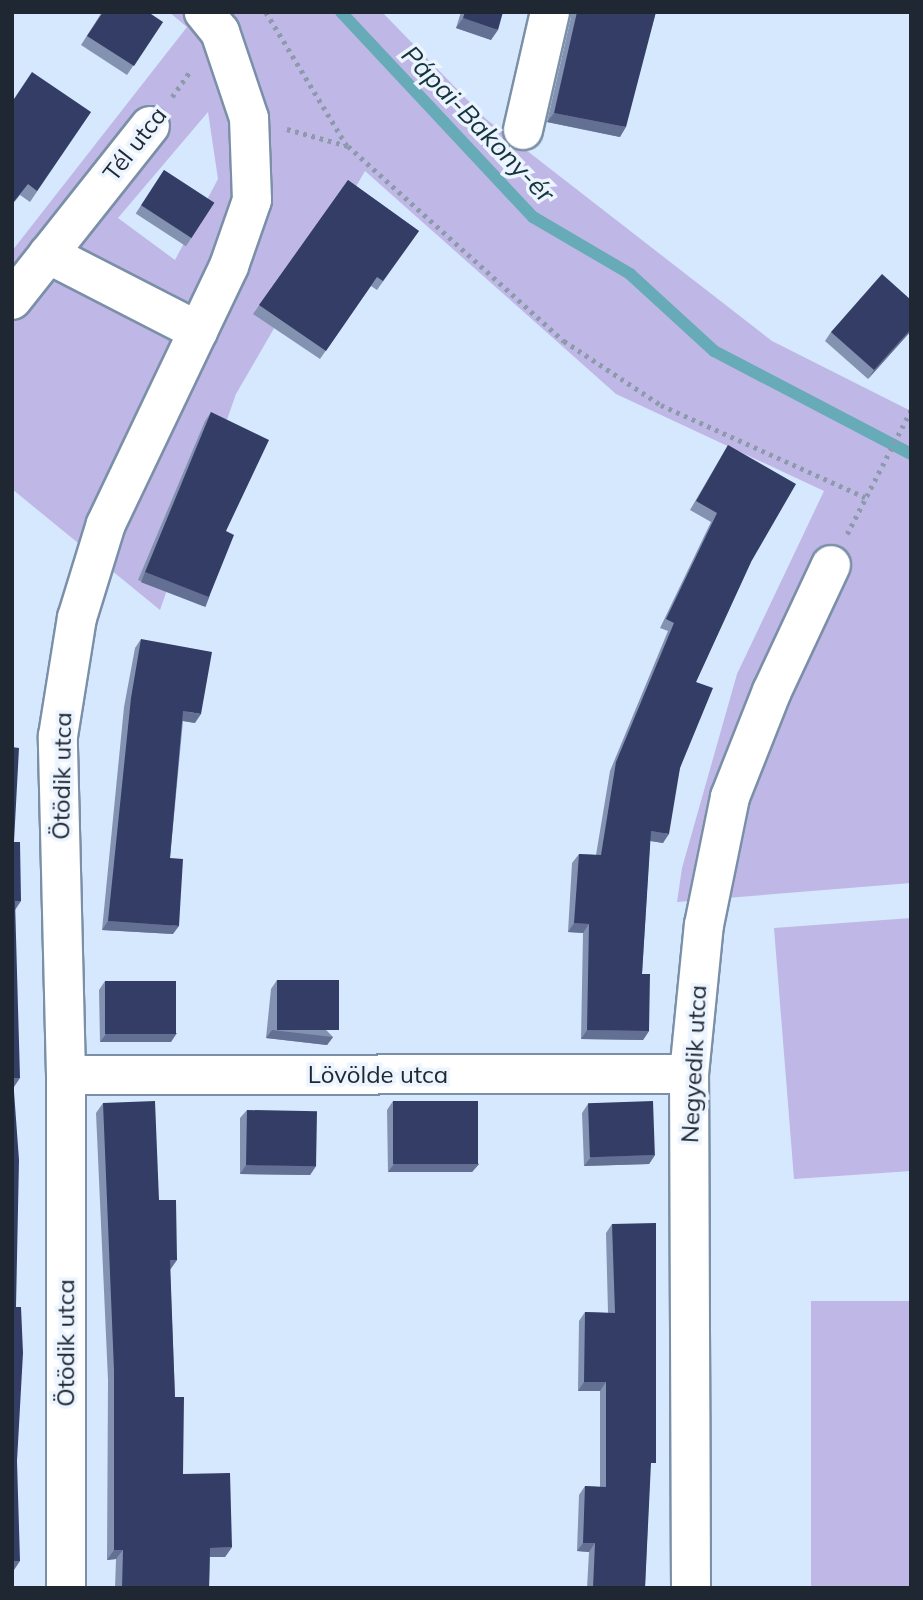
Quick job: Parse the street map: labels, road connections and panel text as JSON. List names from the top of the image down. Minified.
{"streets":{"street":["Tél utca","Ötödik utca","Negyedik utca","Lövölde utca"]},"crossings":[["Tél utca","Ötödik utca"],["Ötödik utca","Lövölde utca"],["Negyedik utca","Lövölde utca"]],"water":["Pápai-Bakony-ér"]}
